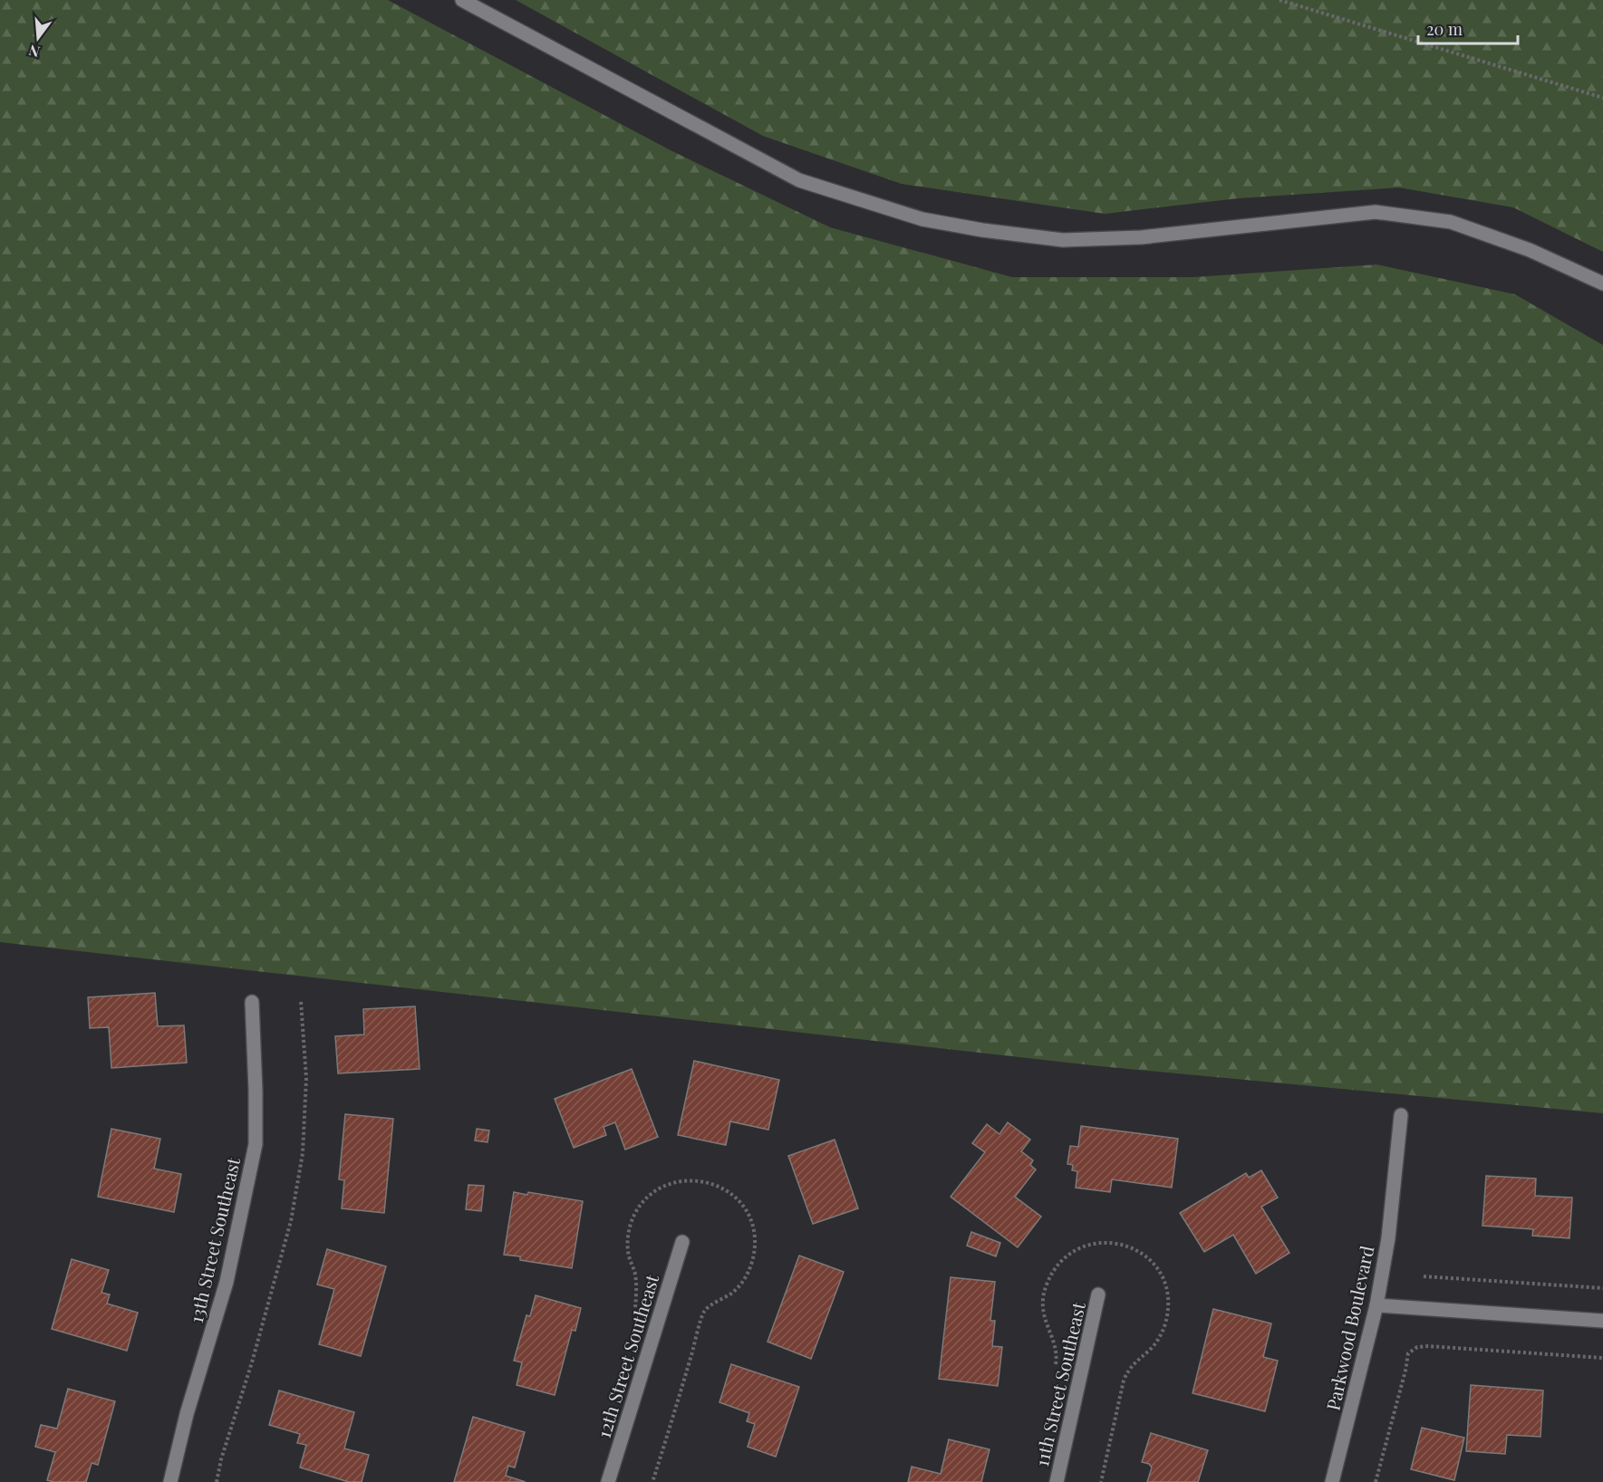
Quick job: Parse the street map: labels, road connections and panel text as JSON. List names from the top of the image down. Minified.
{"streets":{"street":["13th Street Southeast","Parkwood Boulevard","12th Street Southeast","11th Street Southeast"]},"scale_bar":"20 m","north":"bottom"}
